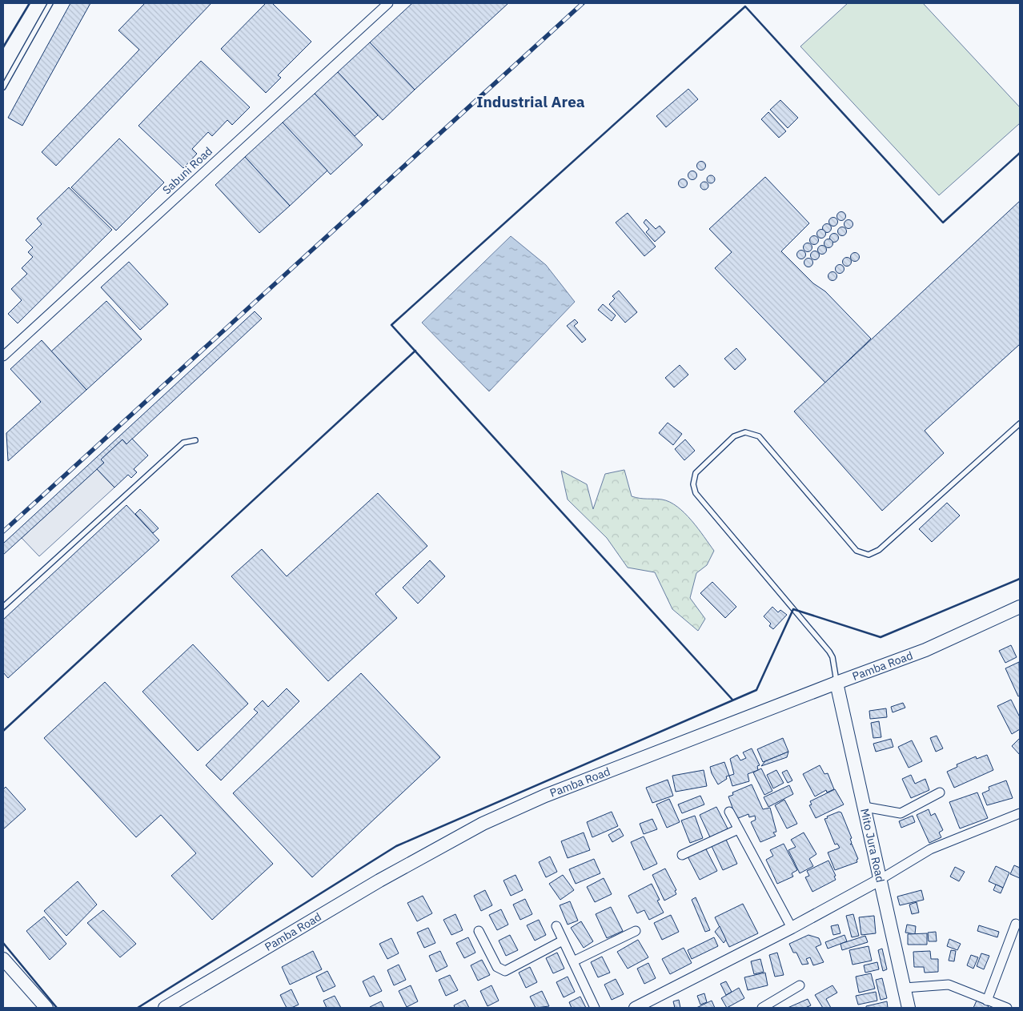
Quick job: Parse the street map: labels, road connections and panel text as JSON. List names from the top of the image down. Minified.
{"streets":{"main road":["Pamba Road","Mito Jura Road"],"street":["Sabuni Road"]},"crossings":[["Pamba Road","Mito Jura Road"]],"districts":["Industrial Area"]}
